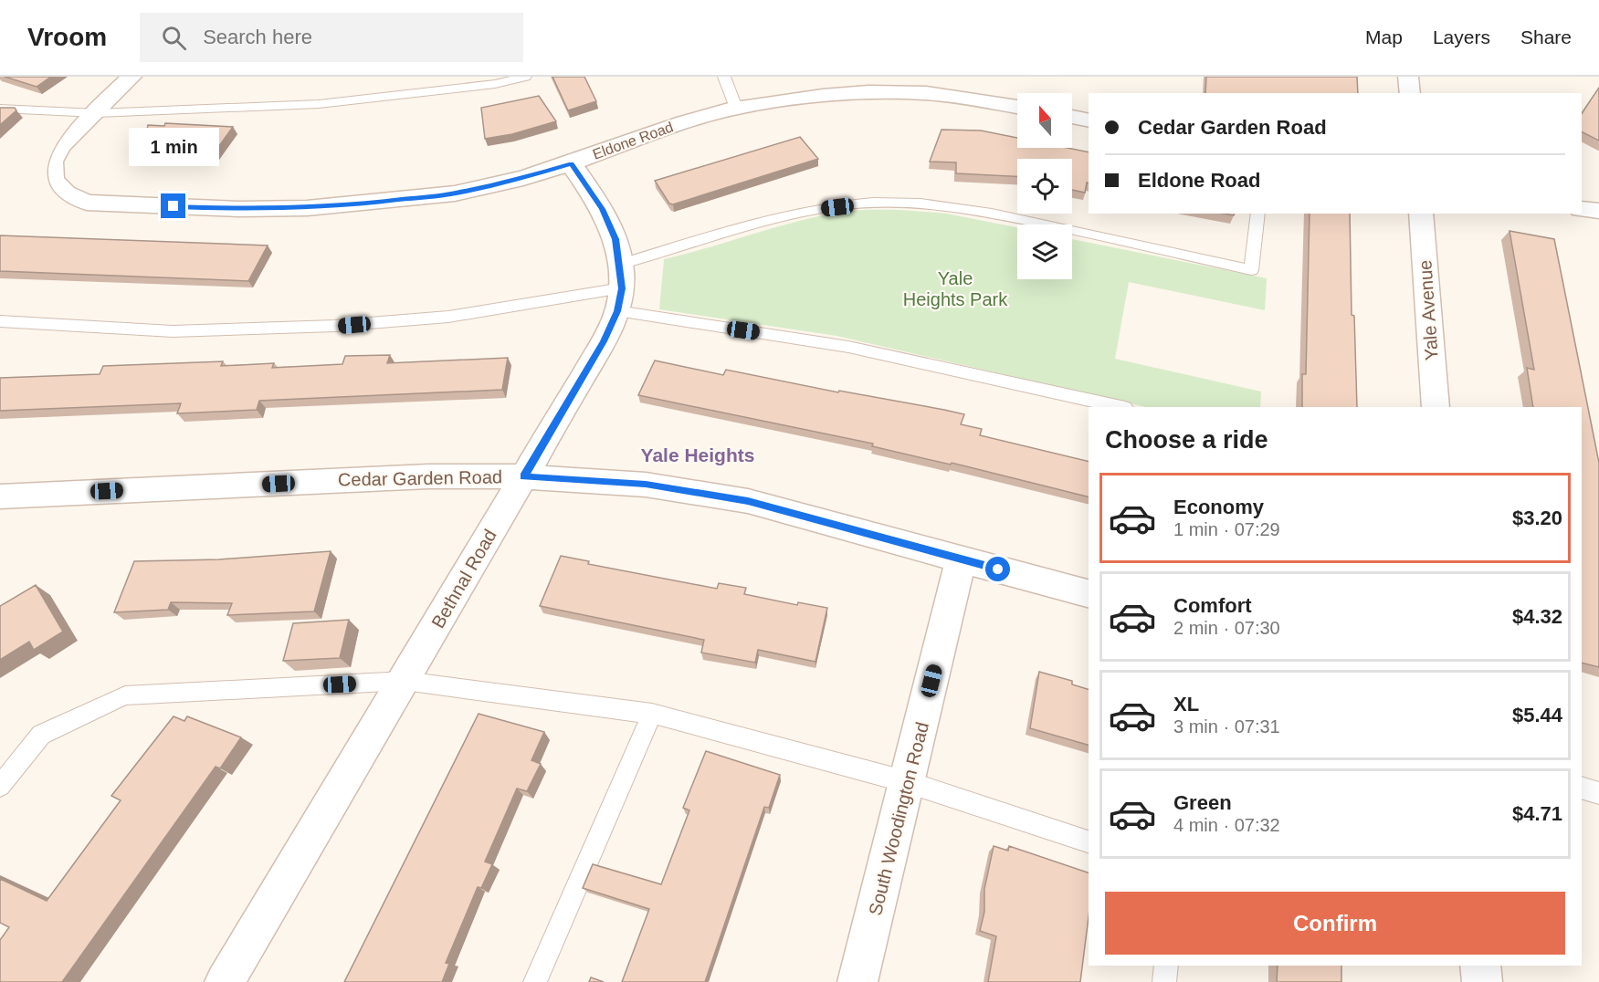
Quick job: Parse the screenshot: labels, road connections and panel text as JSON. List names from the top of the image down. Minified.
{"streets":{"street":["Eldone Road","Yale Avenue","Cedar Garden Road","Bethnal Road","South Woodington Road"]},"crossings":[["Cedar Garden Road","Bethnal Road"],["Cedar Garden Road","South Woodington Road"]],"districts":["Yale Heights"],"parks":["Yale Heights Park"],"north":"top","page":{"header":"Vroom","search":"Search here","nav":["Map","Layers","Share"],"banner":["Cedar Garden Road","Eldone Road"],"bubble":"1 min","heading":"Choose a ride","list":[{"name":"Economy","note":"1 min · 07:29","value":"$3.20"},{"name":"Comfort","note":"2 min · 07:30","value":"$4.32"},{"name":"XL","note":"3 min · 07:31","value":"$5.44"},{"name":"Green","note":"4 min · 07:32","value":"$4.71"}],"buttons":"Confirm"}}
